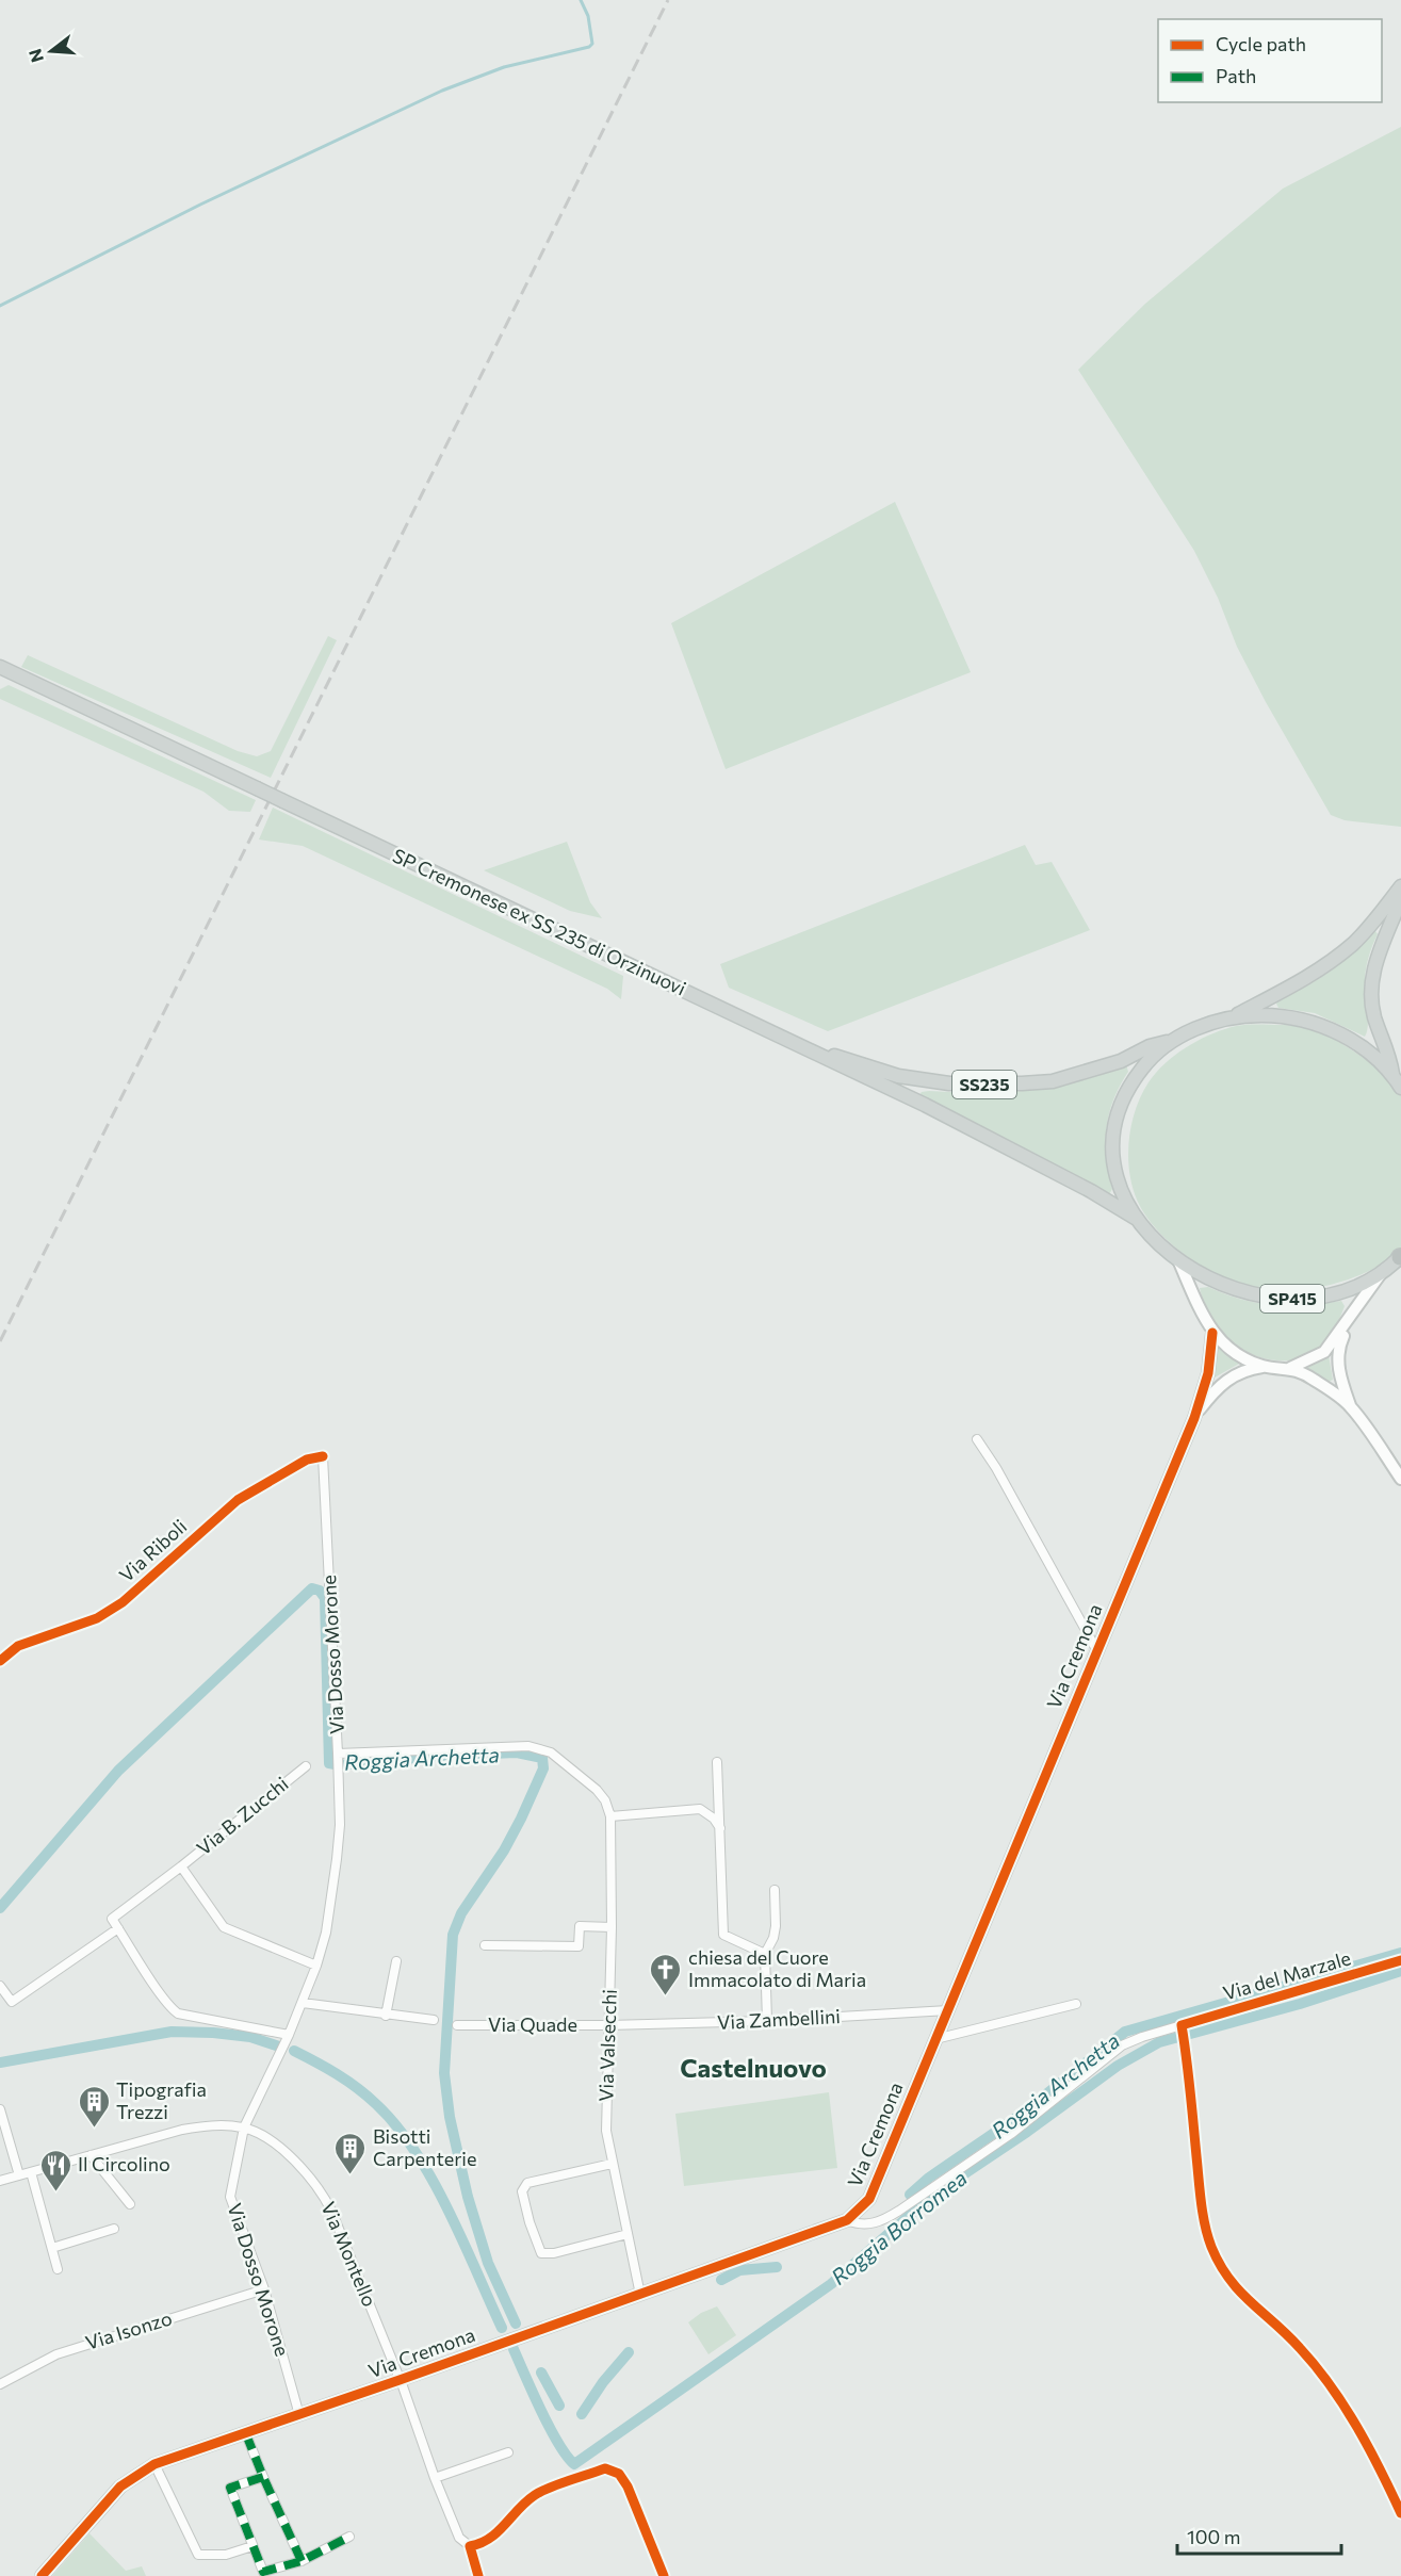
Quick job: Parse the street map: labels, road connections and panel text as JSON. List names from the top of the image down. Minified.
{"streets":{"main road":["SP Cremonese ex SS 235 di Orzinuovi","SS235","SP415"],"street":["Via Dosso Morone","Via Cremona","Via B. Zucchi","Via del Marzale","Via Zambellini","Via Quade","Via Valsecchi","Via Montello","Via Isonzo"],"cycle path":["Via Riboli"]},"crossings":[["SP Cremonese ex SS 235 di Orzinuovi","SS235"],["SS235","SP415"],["Via Dosso Morone","Via Cremona"],["Via Dosso Morone","Via B. Zucchi"],["Via Dosso Morone","Via Valsecchi"],["Via Dosso Morone","Via Montello"],["Via Dosso Morone","Via Isonzo"],["Via Cremona","Via del Marzale"],["Via Cremona","Via Zambellini"],["Via Cremona","Via Valsecchi"],["Via Cremona","Via Montello"],["Via Zambellini","Via Quade"],["Via Zambellini","Via Valsecchi"],["Via Quade","Via Valsecchi"]],"districts":["Castelnuovo"],"water":["Roggia Archetta","Roggia Borromea"],"places":{"church":["chiesa del Cuore Immacolato di Maria"],"building":["Tipografia Trezzi","Bisotti Carpenterie"],"restaurant":["Il Circolino"]},"legend":["Cycle path","Path"],"scale_bar":"100 m","north":"left"}
